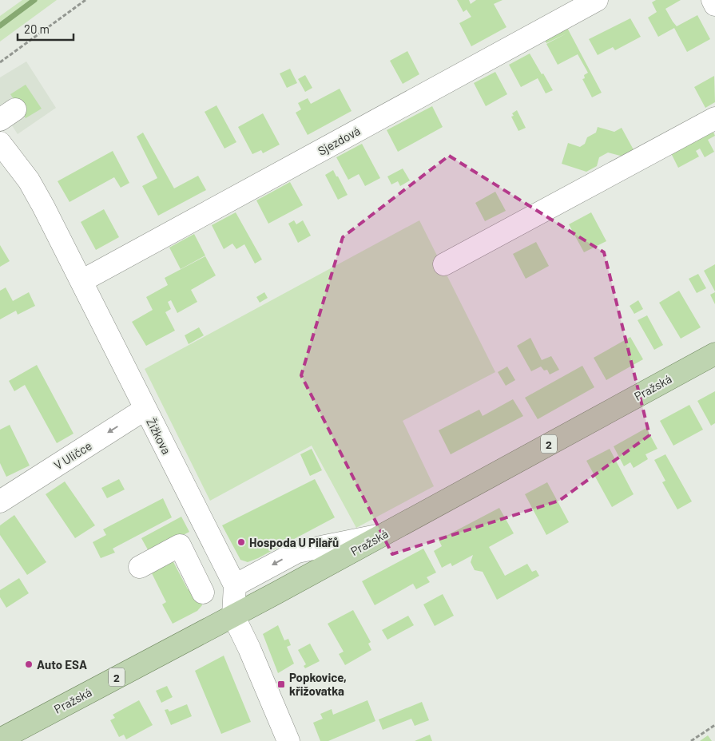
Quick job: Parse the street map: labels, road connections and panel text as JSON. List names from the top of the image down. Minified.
{"streets":{"main road":["Pražská","2"],"street":["Sjezdová","Žižkova","V Uličce"]},"crossings":[["Sjezdová","Žižkova"],["Pražská","Žižkova"],["Žižkova","V Uličce"]],"one_way":["V Uličce"],"places":{"other":["Hospoda U Pilařů","Auto ESA"],"transit":["Popkovice, křižovatka"]},"scale_bar":"20 m"}
